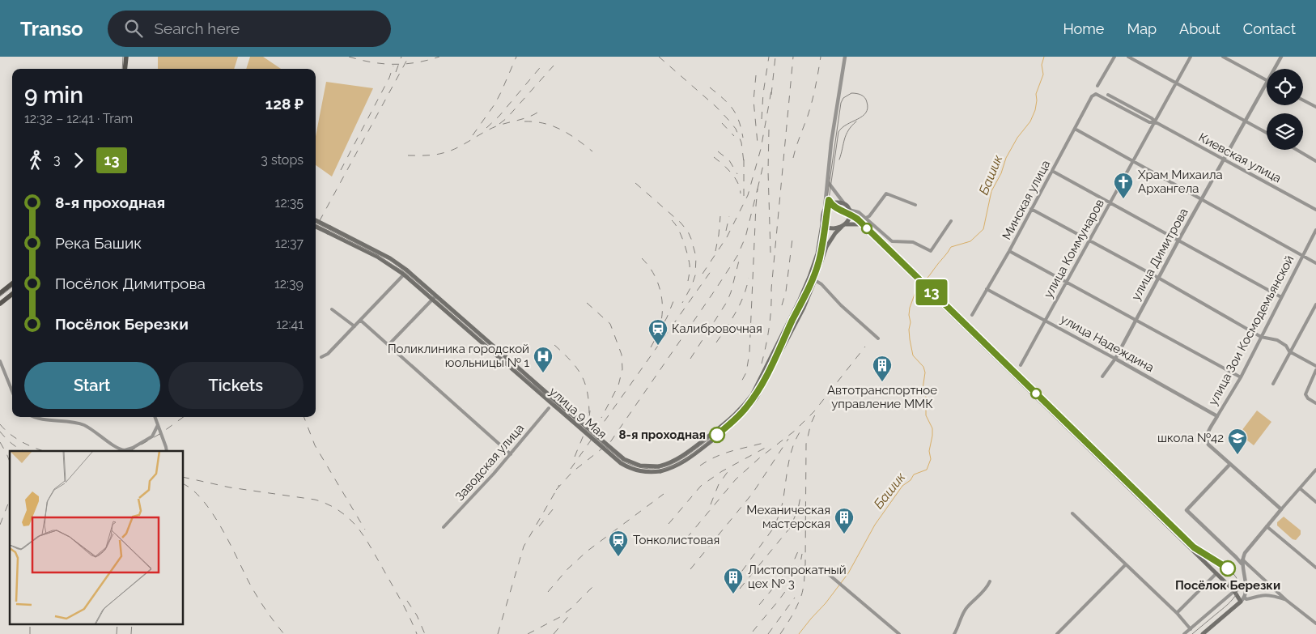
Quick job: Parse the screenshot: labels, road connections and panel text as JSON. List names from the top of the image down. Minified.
{"streets":{"main road":["улица 9 Мая"],"street":["Киевская улица","Минская улица","улица Коммунаров","улица Димитрова","улица Зои Космодемьянской","улица Надеждина","Заводская улица"]},"crossings":[["Киевская улица","Минская улица"],["Киевская улица","улица Коммунаров"],["Киевская улица","улица Димитрова"],["Минская улица","улица Надеждина"],["улица Коммунаров","улица Надеждина"],["улица Димитрова","улица Надеждина"],["улица Зои Космодемьянской","улица Надеждина"]],"water":["Башик"],"places":{"church":["Храм Михаила Архангела"],"station":["Калибровочная","Тонколистовая"],"hospital":["Поликлиника городской юольницы № 1"],"building":["Автотранспортное управление ММК","Механическая мастерская","Листопрокатный цех № 3"],"other":["8-я проходная","Посёлок Березки"],"school or university":["школа №42"]},"lines":["tram line 13"],"page":{"header":"Transo","search":"Search here","nav":["Home","Map","About","Contact"],"on_map":"13","heading":["9 min","12:32 – 12:41 · Tram","128 ₽"],"legs":["3","13","3 stops"],"list":[{"name":"8-я проходная","value":"12:35"},{"name":"Река Башик","value":"12:37"},{"name":"Посёлок Димитрова","value":"12:39"},{"name":"Посёлок Березки","value":"12:41"}],"buttons":["Start","Tickets"]}}
